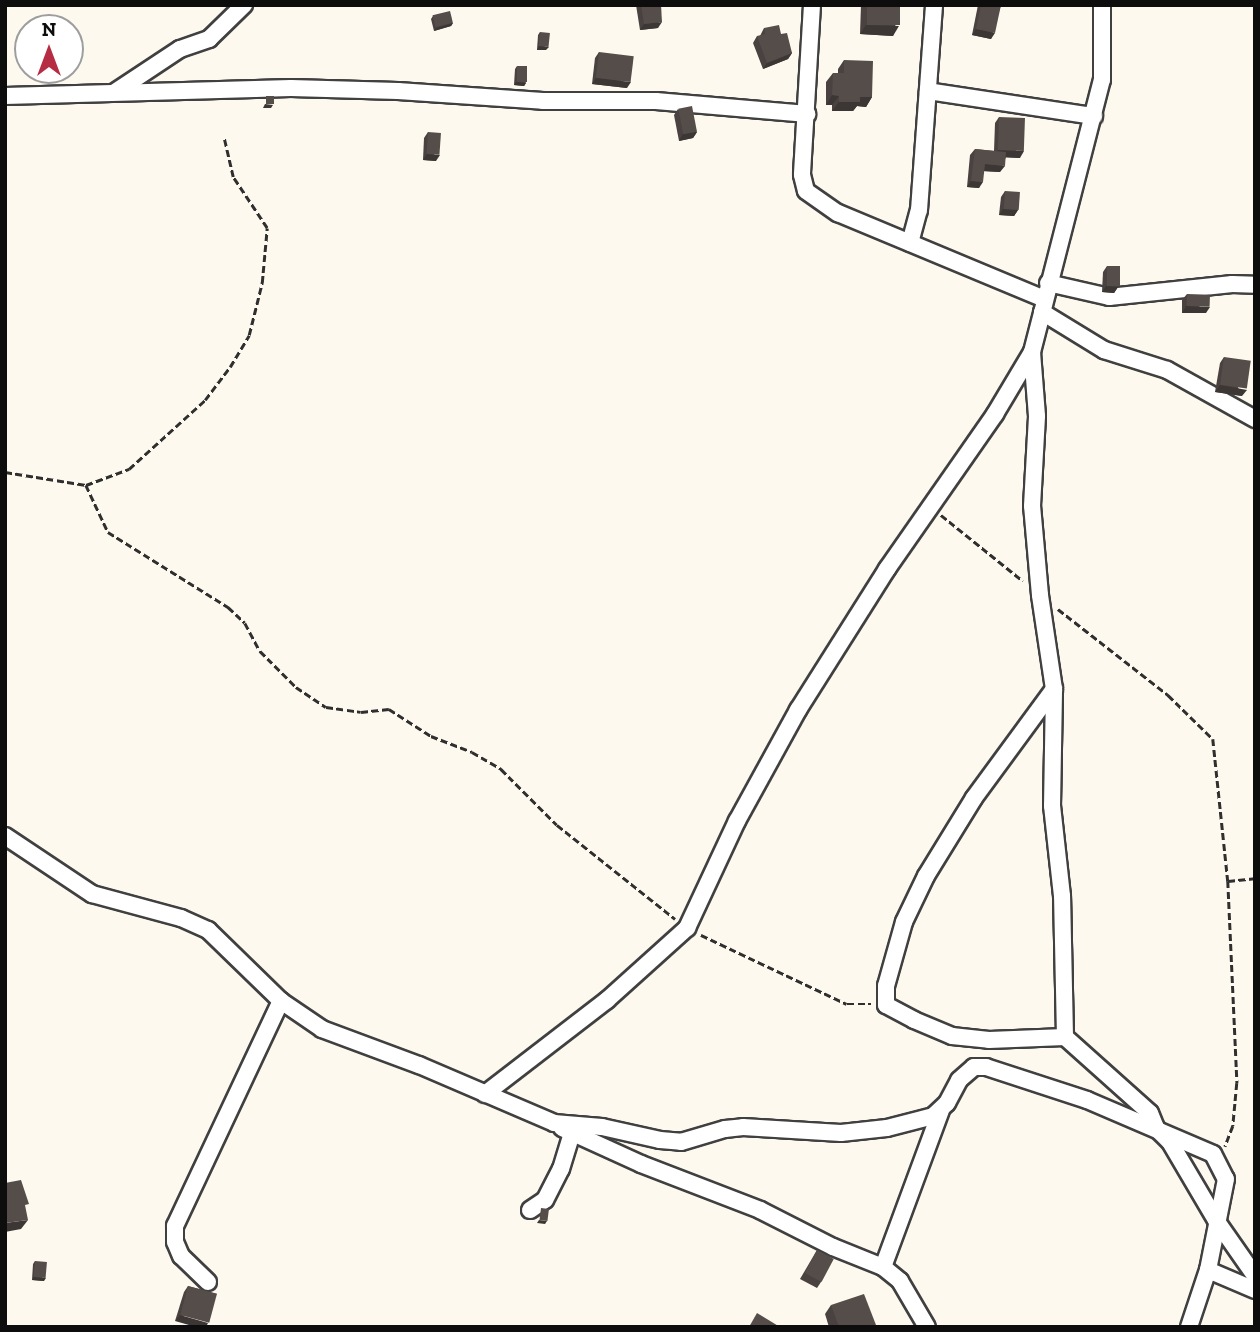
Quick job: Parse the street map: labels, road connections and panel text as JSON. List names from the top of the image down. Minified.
{"north":"top"}
